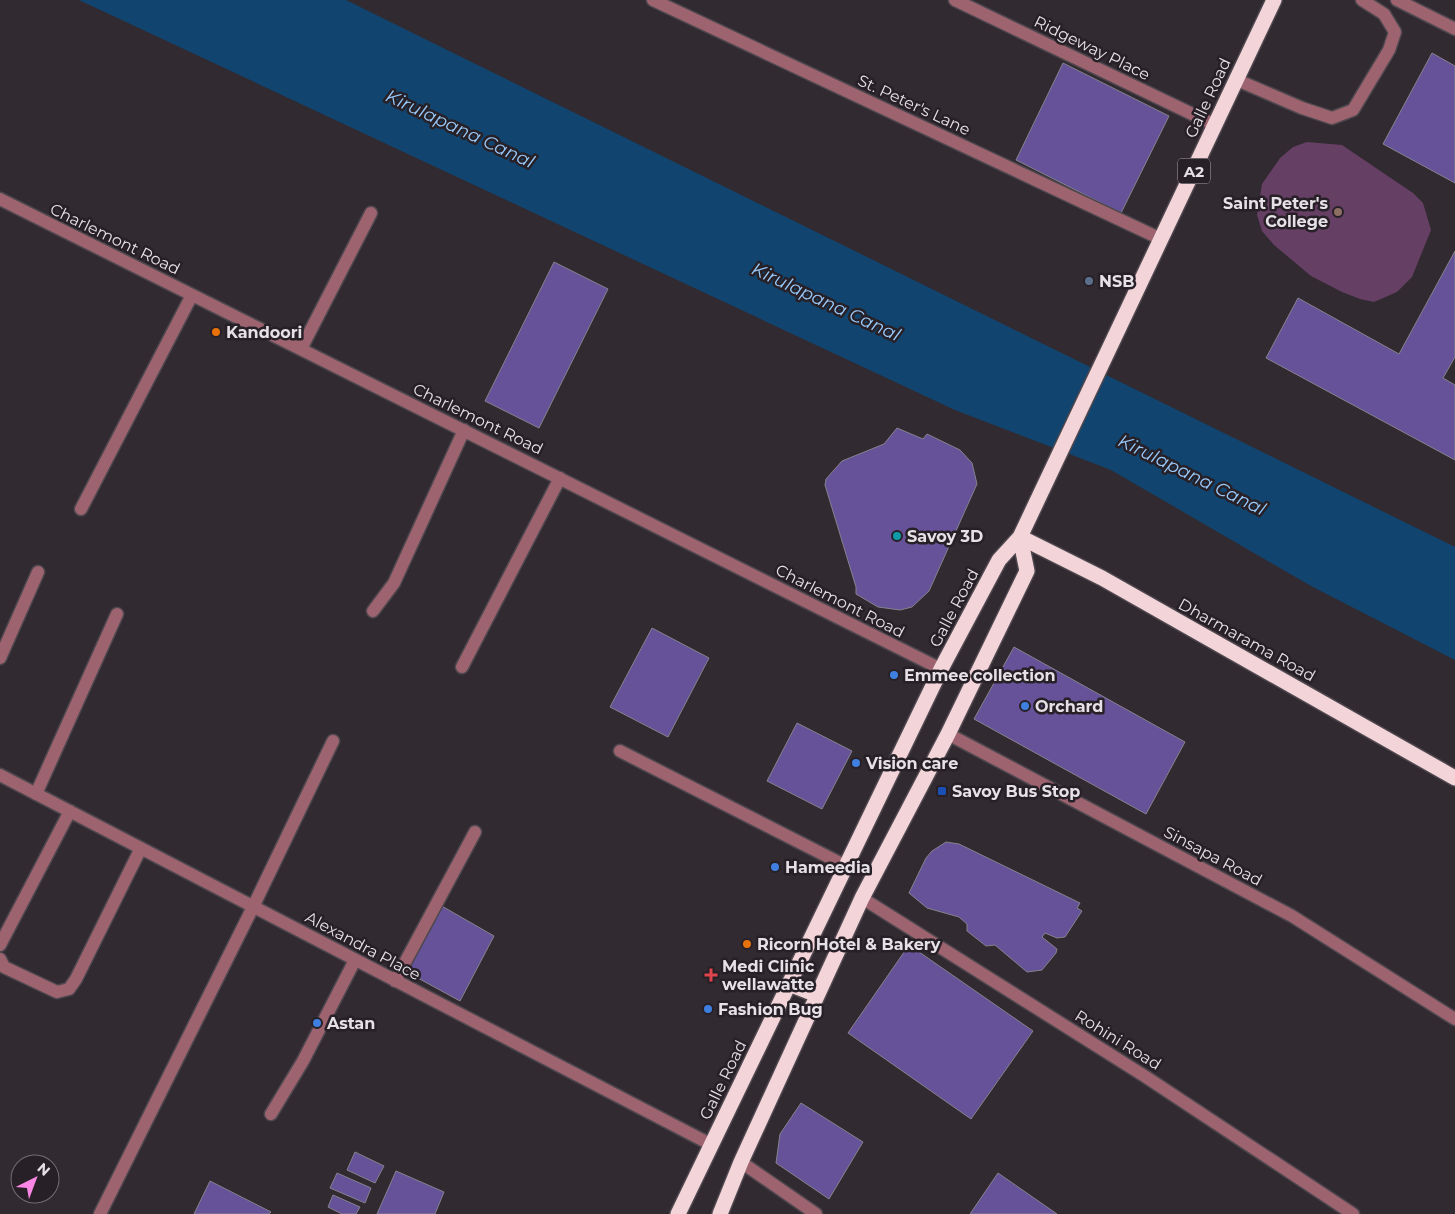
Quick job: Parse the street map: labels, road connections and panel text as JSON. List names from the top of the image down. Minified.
{"streets":{"highway":["Galle Road","A2","Dharmarama Road"],"street":["Ridgeway Place","St. Peter's Lane","Charlemont Road","Sinsapa Road","Alexandra Place","Rohini Road"]},"crossings":[["Ridgeway Place","Galle Road"],["Galle Road","St. Peter's Lane"],["Galle Road","Charlemont Road"],["Galle Road","Dharmarama Road"],["Galle Road","Alexandra Place"]],"water":["Kirulapana Canal"],"places":{"other":["Saint Peter's College","NSB","Kandoori","Savoy 3D","Emmee collection","Orchard","Vision care","Hameedia","Ricorn Hotel & Bakery","Fashion Bug","Astan"],"transit":["Savoy Bus Stop"],"health":["Medi Clinic wellawatte"]},"north":"top right"}
